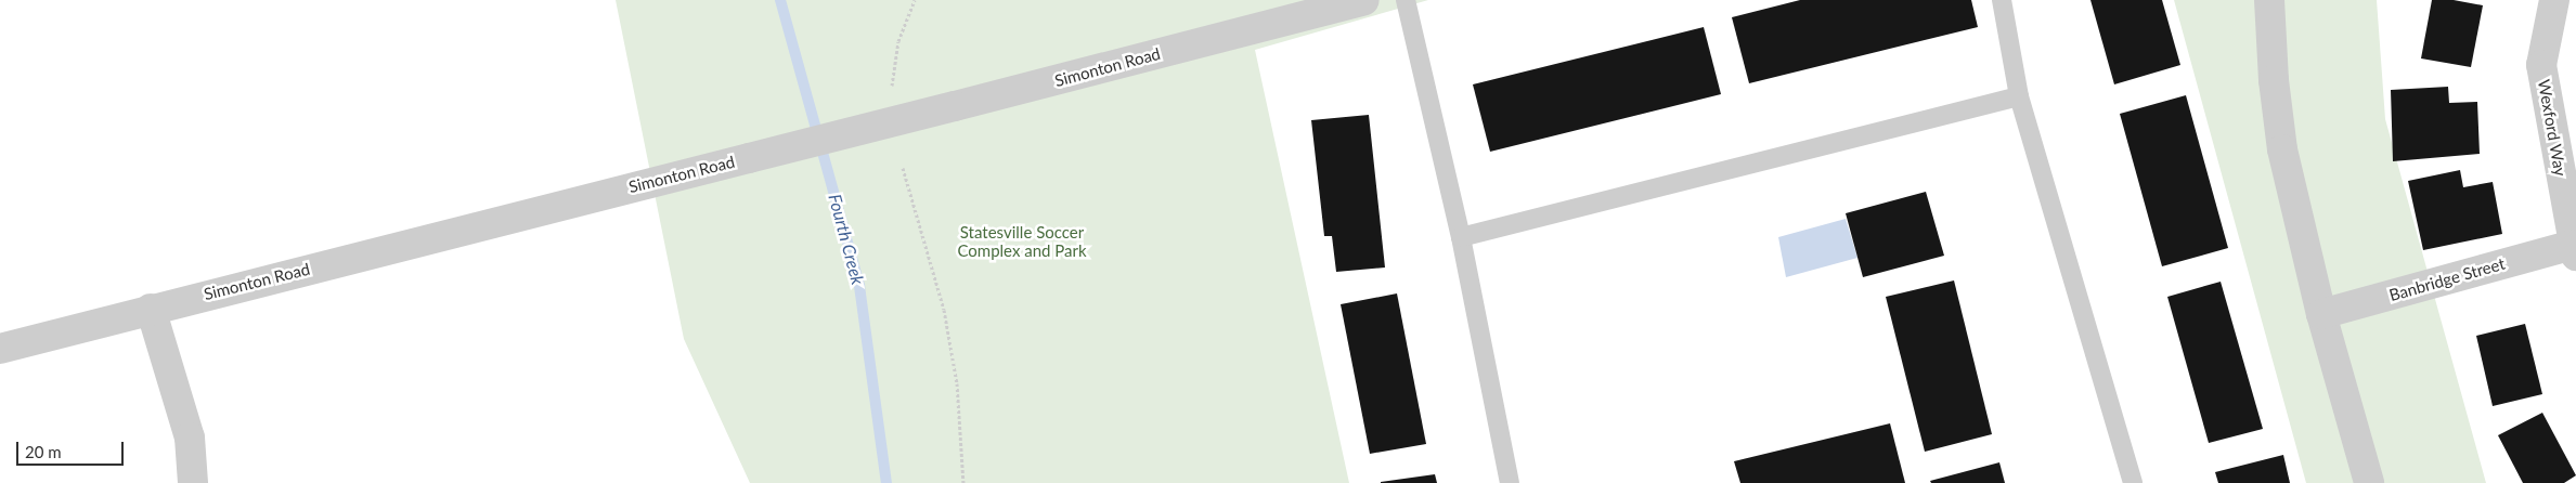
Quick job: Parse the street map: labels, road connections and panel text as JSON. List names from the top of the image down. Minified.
{"streets":{"street":["Simonton Road","Wexford Way","Banbridge Street"]},"crossings":[["Wexford Way","Banbridge Street"]],"water":["Fourth Creek"],"parks":["Statesville Soccer Complex and Park"],"scale_bar":"20 m"}
